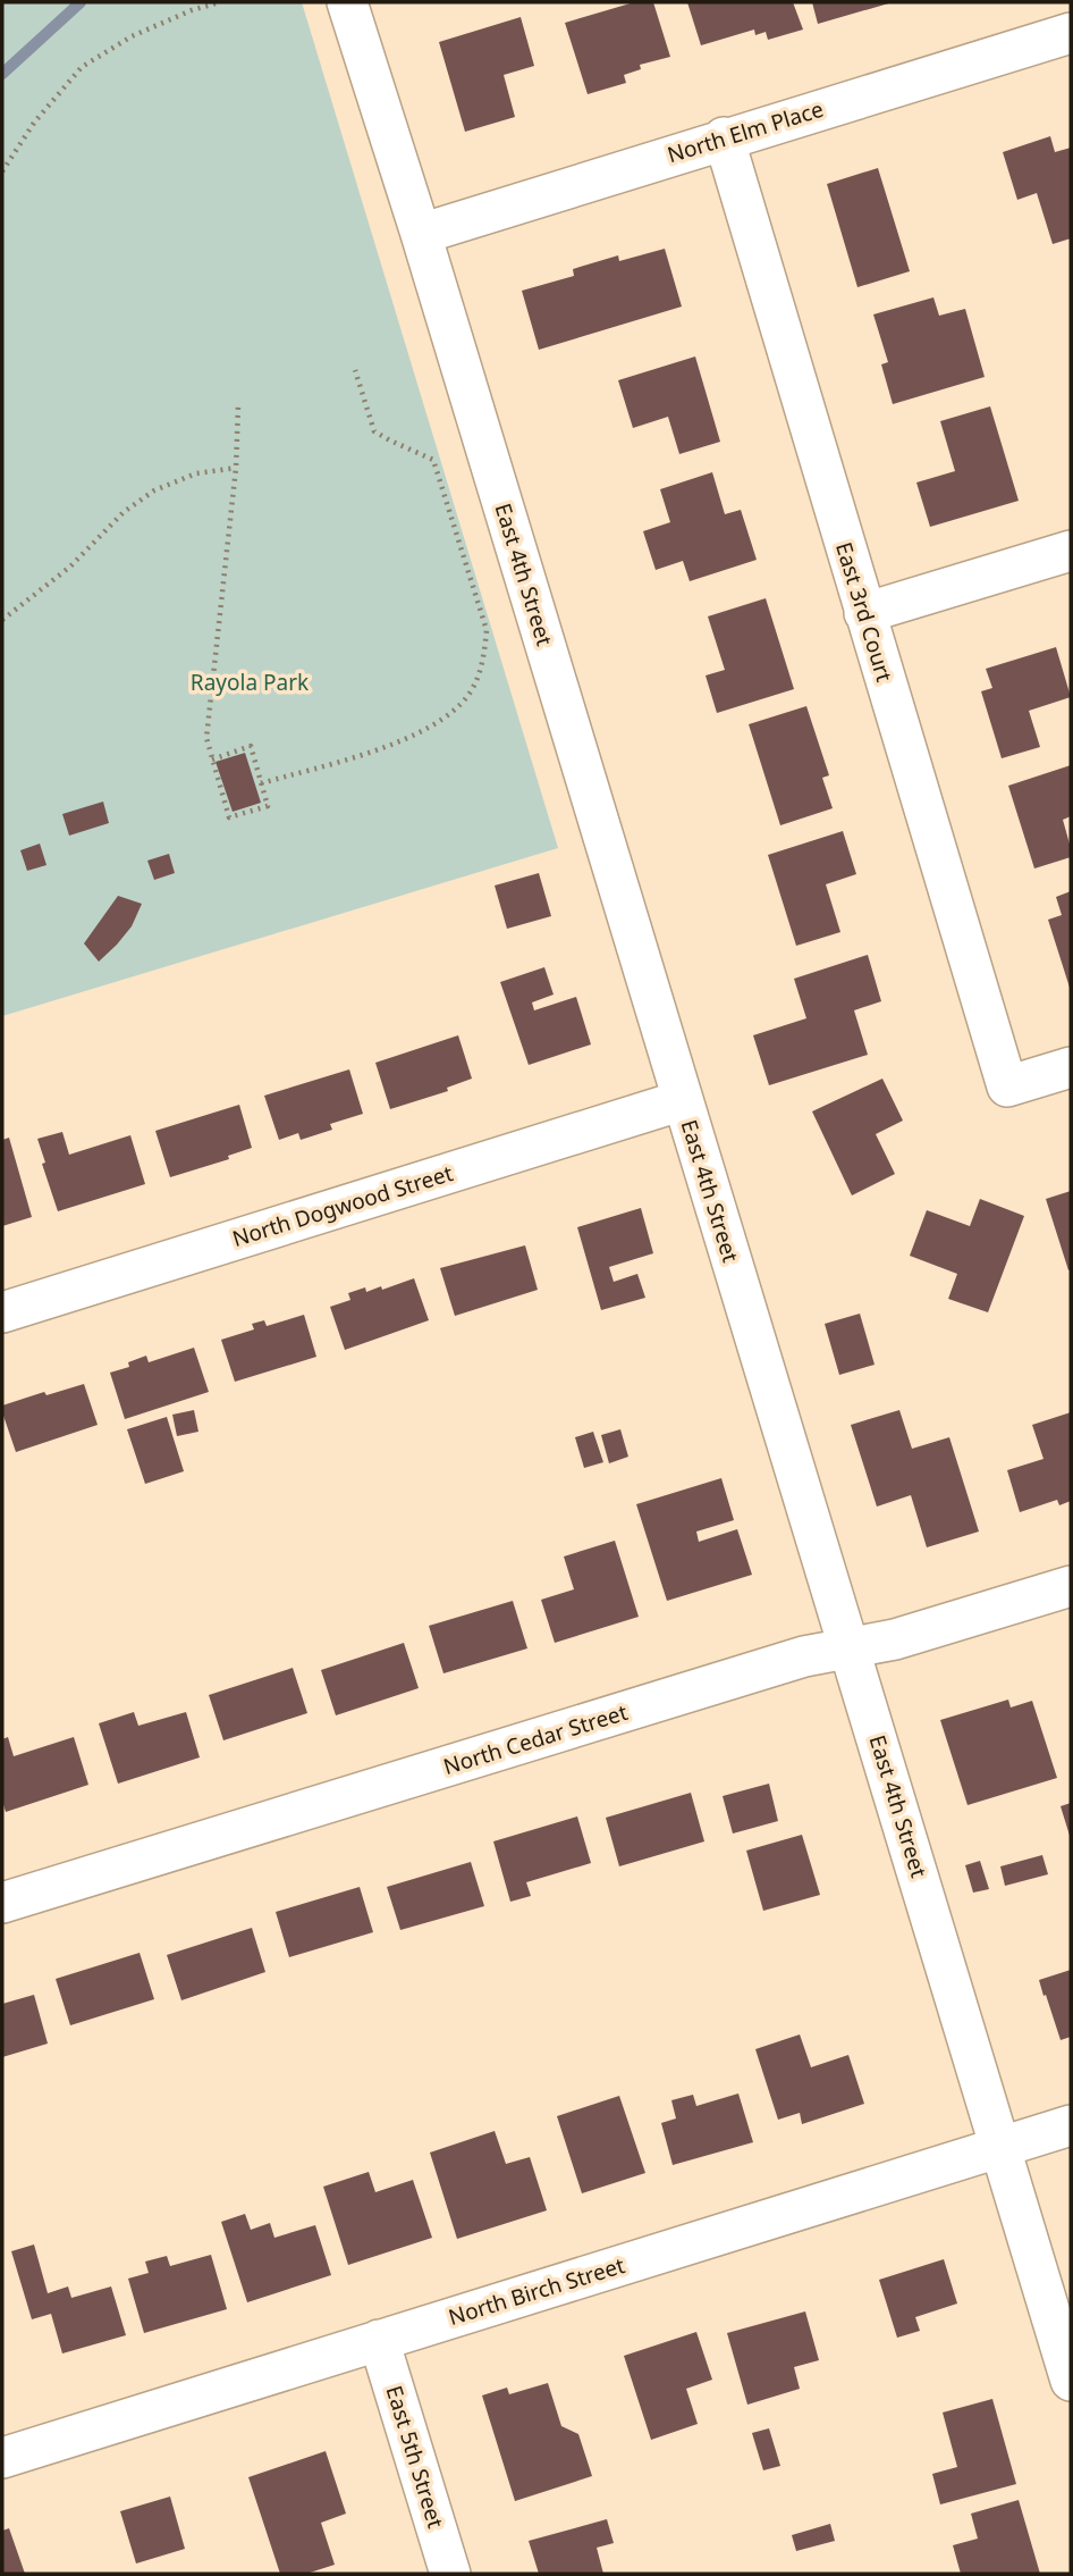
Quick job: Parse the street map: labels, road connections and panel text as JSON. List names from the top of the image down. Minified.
{"streets":{"street":["North Elm Place","East 4th Street","East 3rd Court","North Dogwood Street","North Cedar Street","North Birch Street","East 5th Street"]},"crossings":[["North Elm Place","East 4th Street"],["North Elm Place","East 3rd Court"],["East 4th Street","North Dogwood Street"],["East 4th Street","North Cedar Street"],["East 4th Street","North Birch Street"],["North Birch Street","East 5th Street"]],"parks":["Rayola Park"]}
